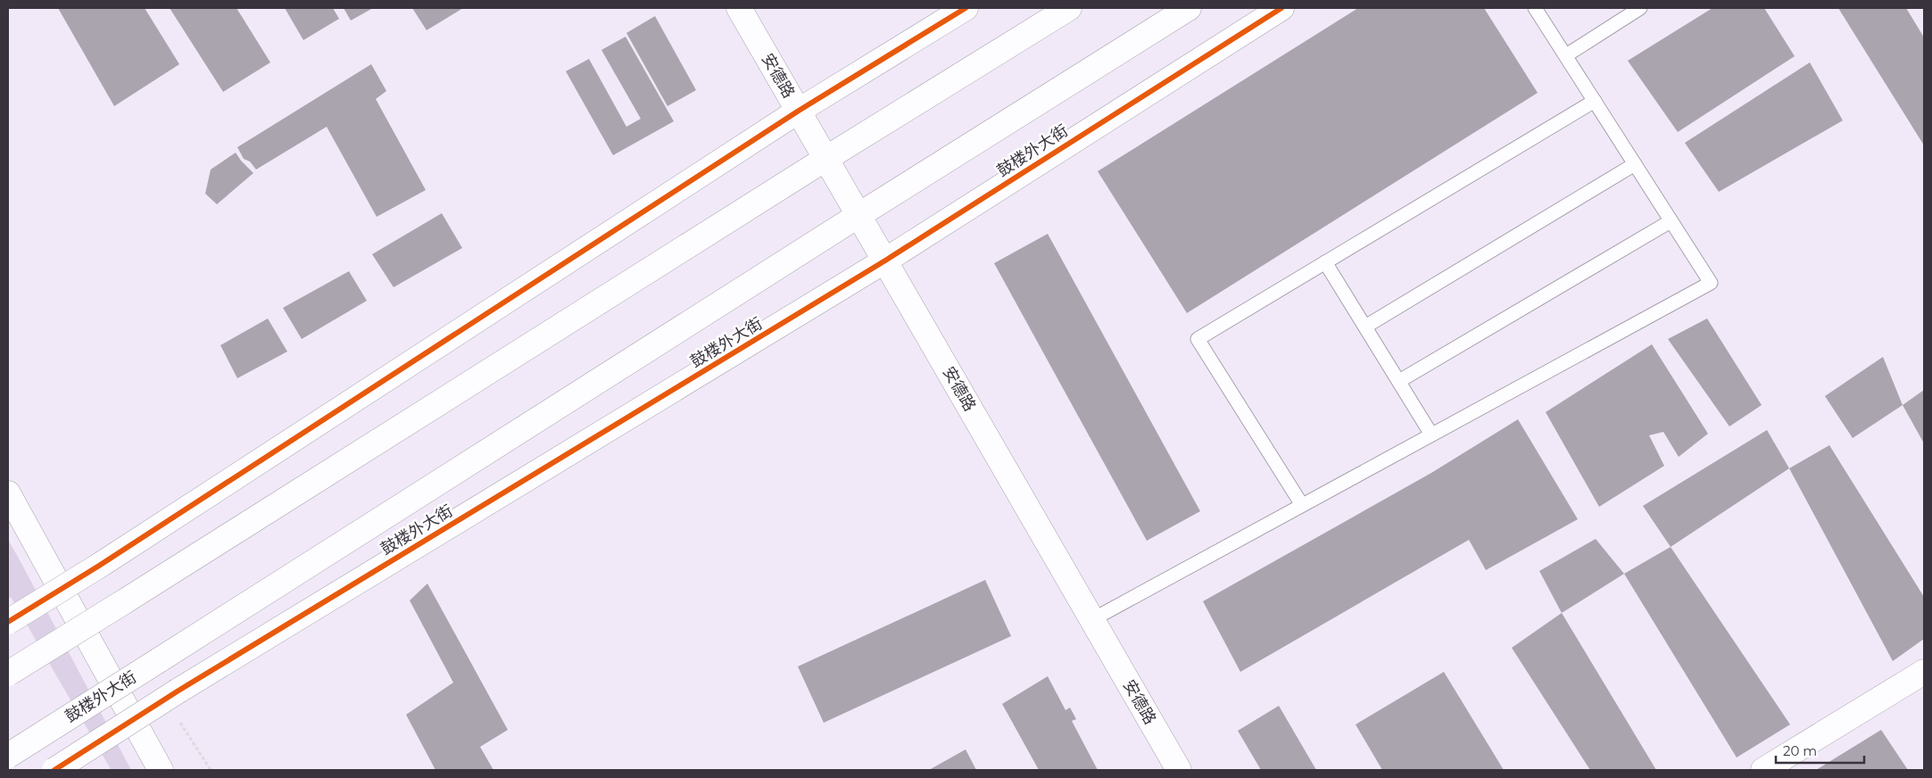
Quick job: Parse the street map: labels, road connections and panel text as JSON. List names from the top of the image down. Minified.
{"streets":{"street":["安德路","鼓楼外大街"]},"crossings":[["安德路","鼓楼外大街"]],"scale_bar":"20 m"}
